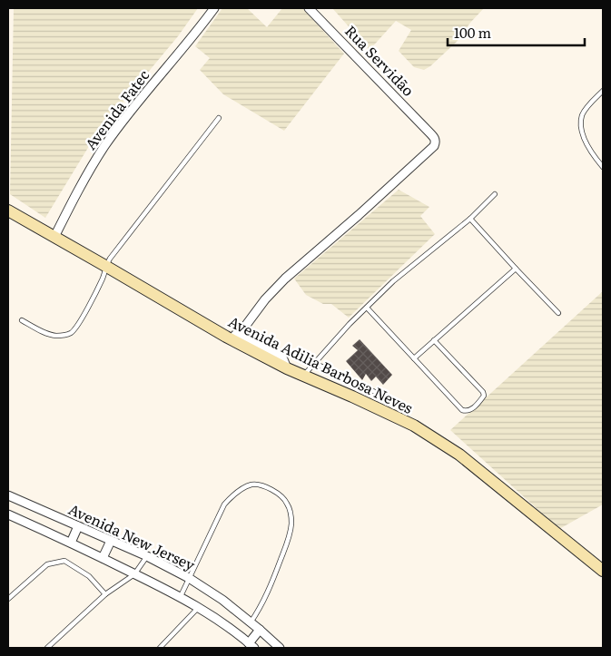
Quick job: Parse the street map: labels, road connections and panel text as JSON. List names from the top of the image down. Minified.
{"streets":{"street":["Rua Servidão","Avenida Fatec","Avenida Adilia Barbosa Neves","Avenida New Jersey"]},"crossings":[["Avenida Fatec","Avenida Adilia Barbosa Neves"]],"scale_bar":"100 m"}
